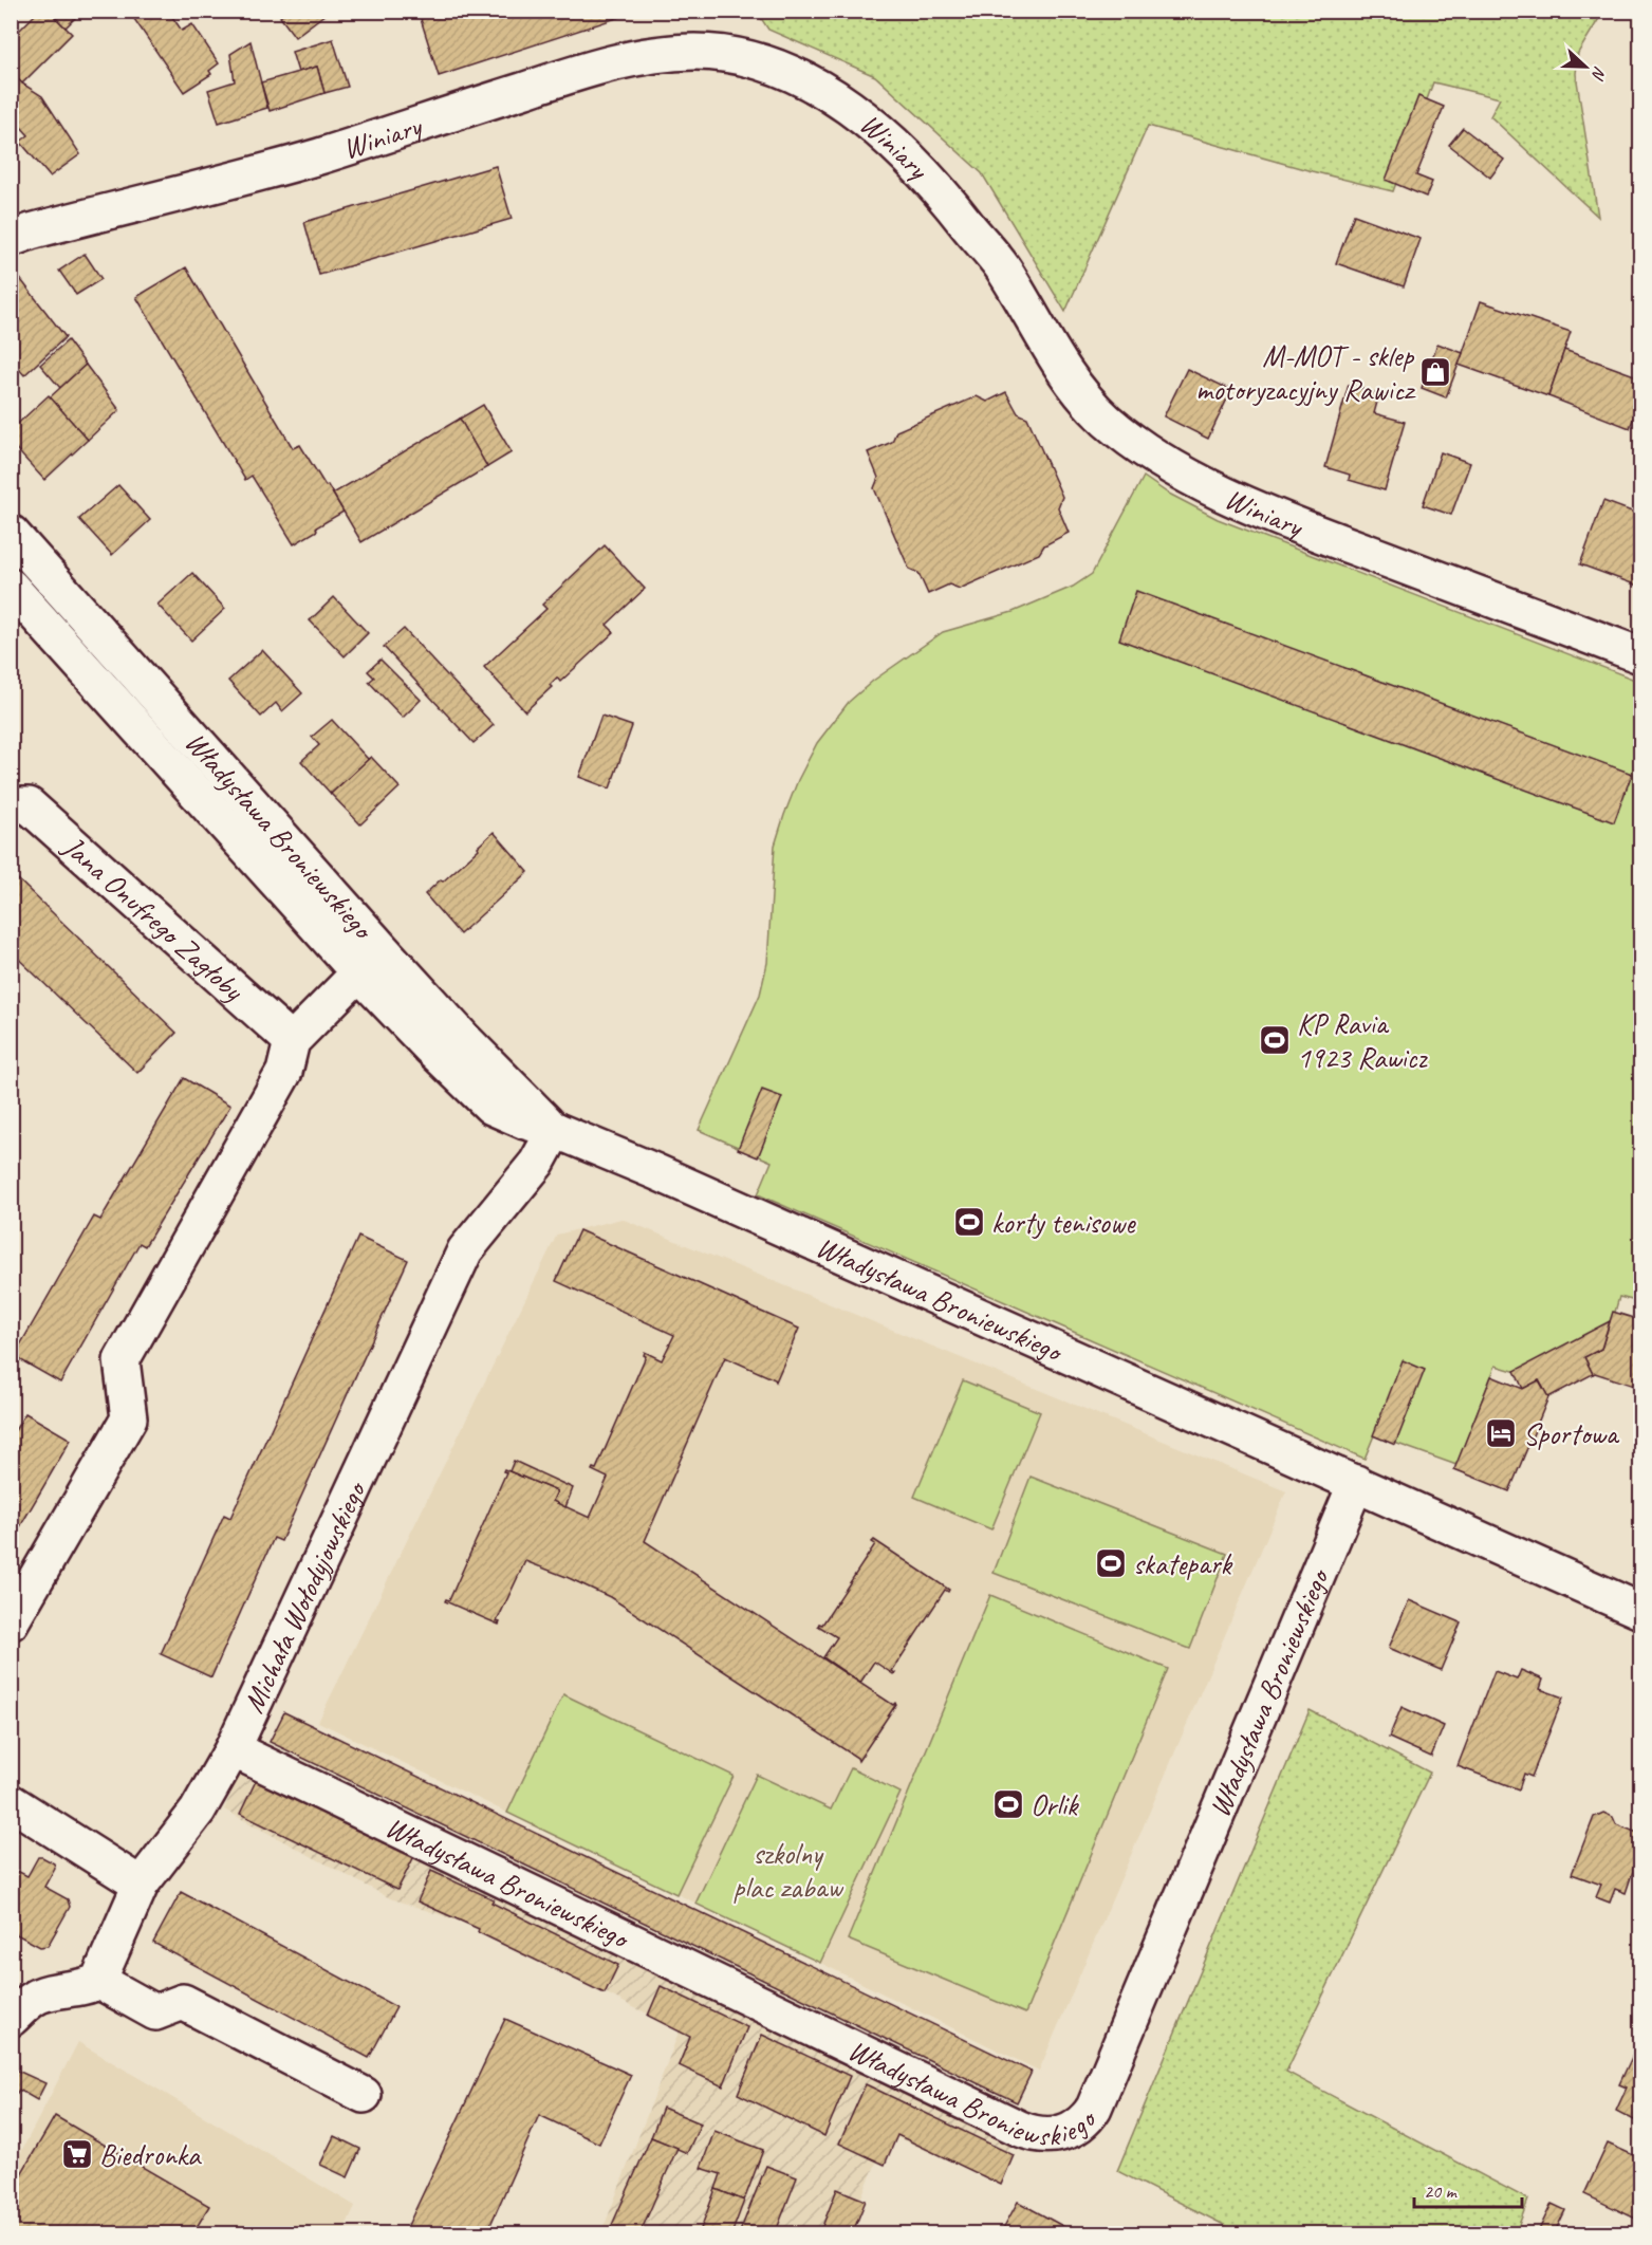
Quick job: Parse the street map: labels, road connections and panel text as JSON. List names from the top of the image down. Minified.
{"streets":{"street":["Winiary","Władysława Broniewskiego","Jana Onufrego Zagłoby","Michała Wołodyjowskiego"]},"crossings":[["Władysława Broniewskiego","Michała Wołodyjowskiego"]],"parks":["szkolny plac zabaw"],"places":{"shop":["M-MOT - sklep motoryzacyjny Rawicz"],"sports":["KP Ravia 1923 Rawicz","korty tenisowe","skatepark","Orlik"],"hotel":["Sportowa"],"supermarket":["Biedronka"]},"scale_bar":"20 m","north":"right"}
